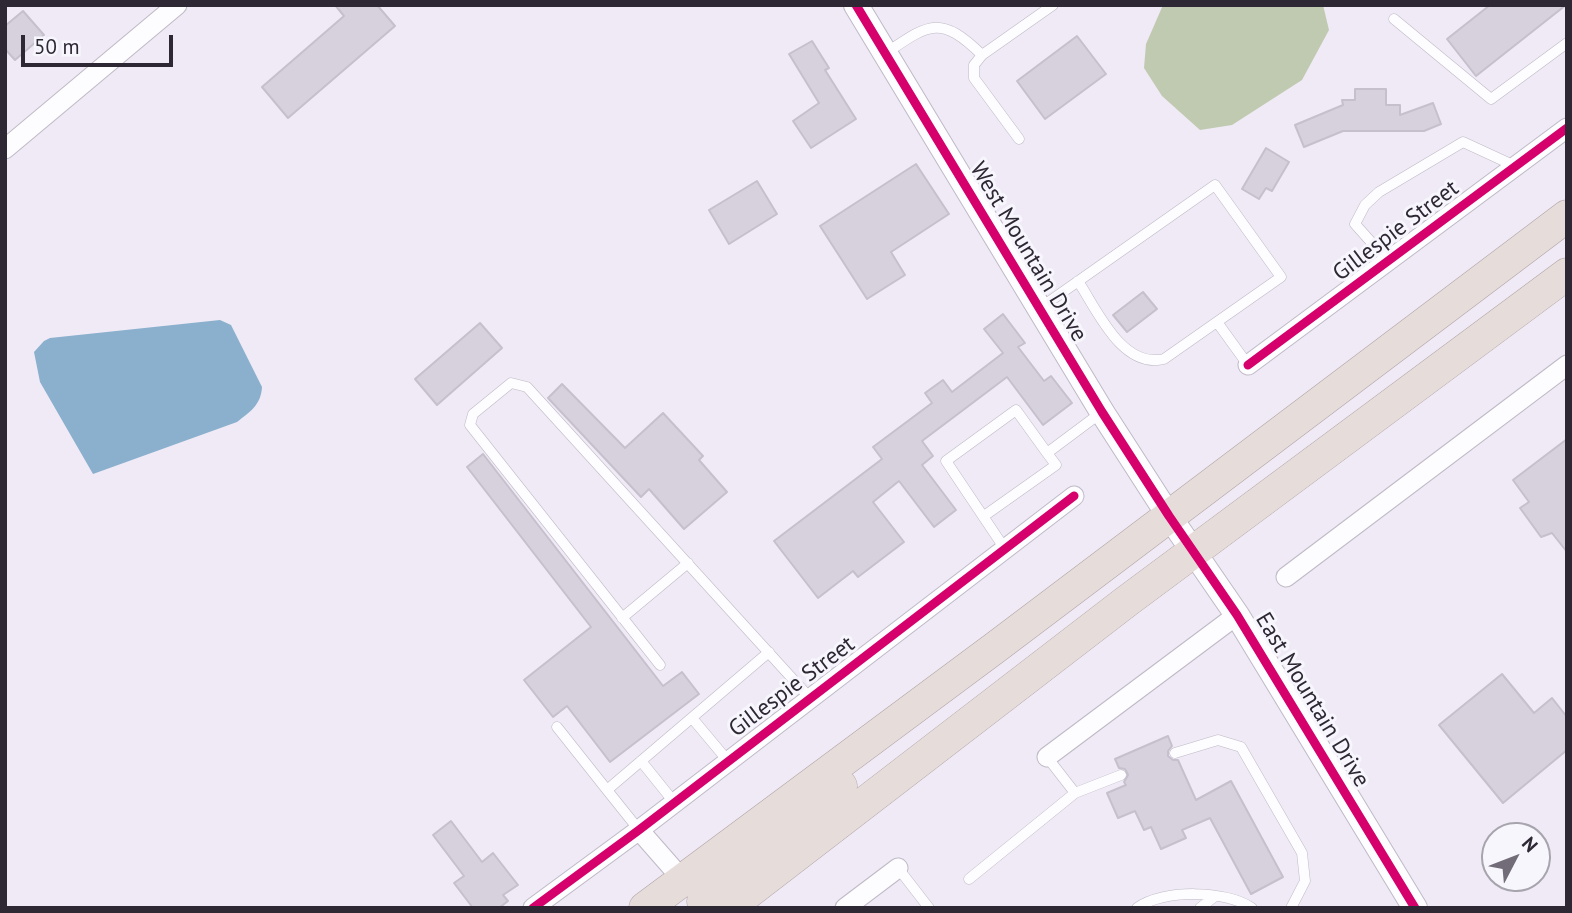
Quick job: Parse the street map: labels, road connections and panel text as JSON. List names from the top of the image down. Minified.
{"streets":{"street":["Gillespie Street","West Mountain Drive","East Mountain Drive"]},"crossings":[["West Mountain Drive","East Mountain Drive"]],"scale_bar":"50 m","north":"top right"}
